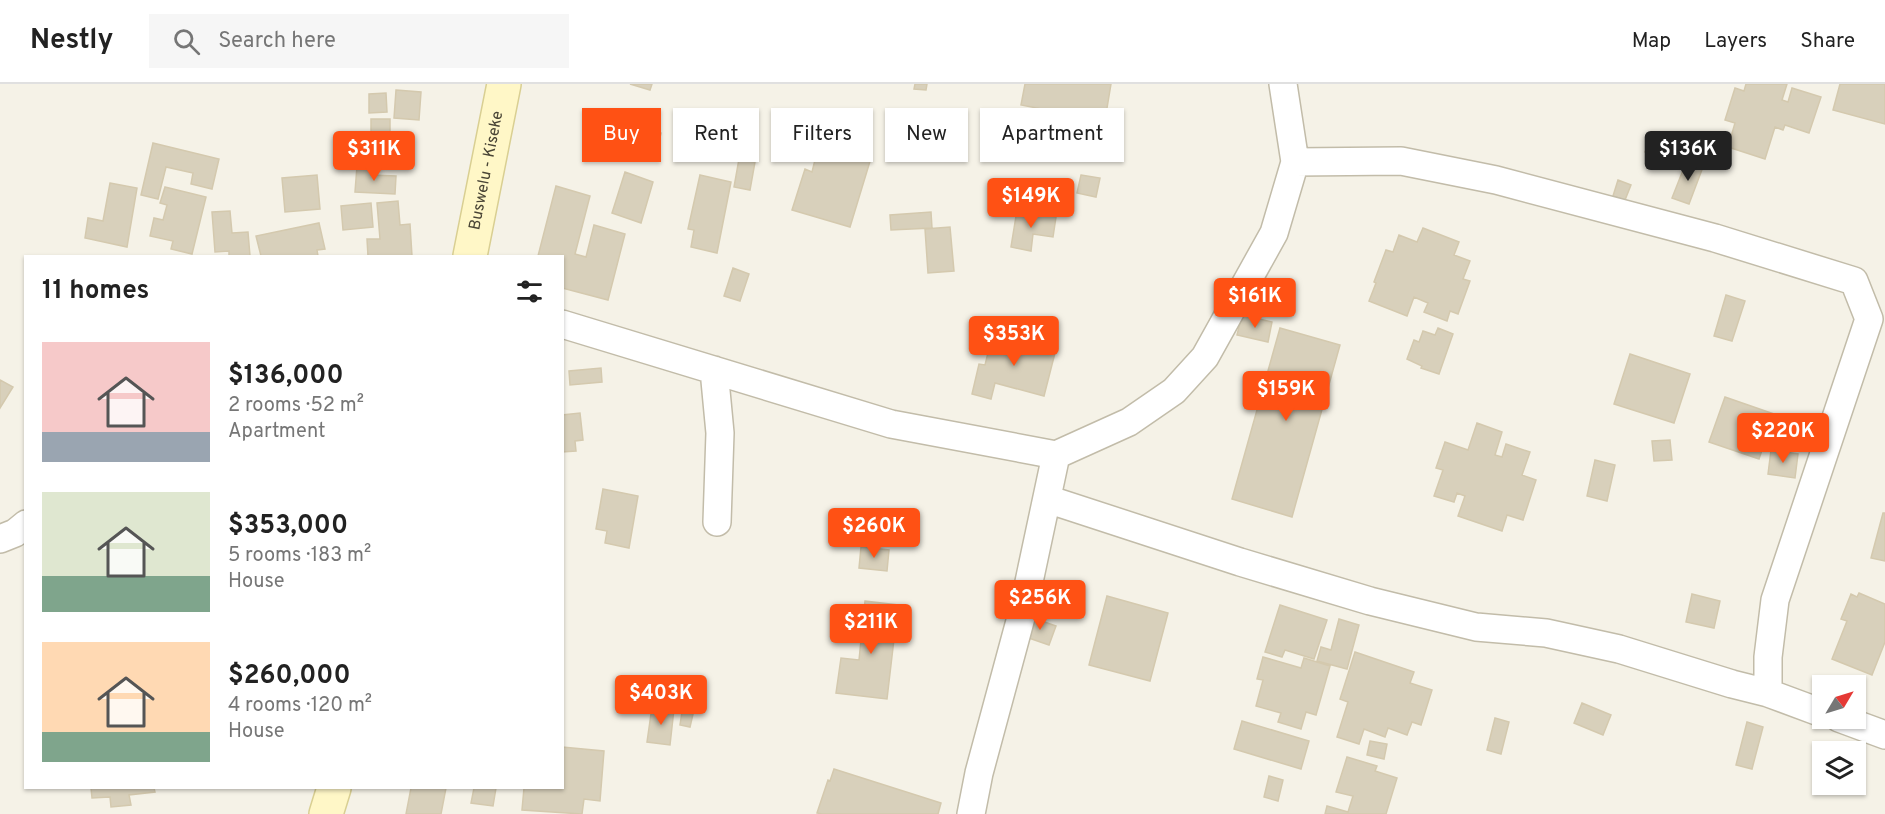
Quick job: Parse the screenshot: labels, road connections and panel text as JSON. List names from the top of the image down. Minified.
{"streets":{"main road":["Buswelu - Kiseke"]},"north":"top right","page":{"header":"Nestly","search":"Search here","nav":["Map","Layers","Share"],"chip":["Buy","Rent","Filters","New","Apartment"],"price":["$311K","$136K","$149K","$161K","$353K","$159K","$220K","$260K","$256K","$211K","$403K"],"heading":"11 homes","list":[{"name":"$136,000","note":"2 rooms · 52 m² · Apartment"},{"name":"$353,000","note":"5 rooms · 183 m² · House"},{"name":"$260,000","note":"4 rooms · 120 m² · House"}]}}
